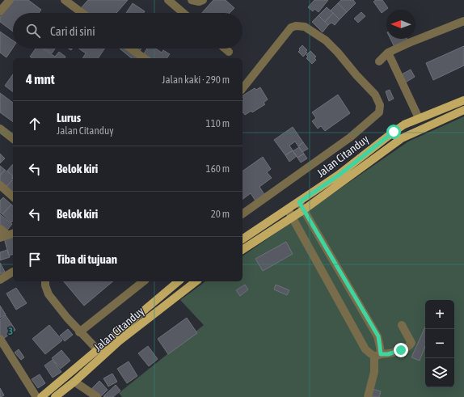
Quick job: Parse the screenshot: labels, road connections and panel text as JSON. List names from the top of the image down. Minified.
{"streets":{"main road":["Jalan Citanduy"]},"north":"left","page":{"search":"Cari di sini","heading":["4 mnt","Jalan kaki · 290 m"],"list":[["Lurus","Jalan Citanduy","110 m"],["Belok kiri","160 m"],["Belok kiri","20 m"],"Tiba di tujuan"],"map_buttons":["+","−"]},"grid":{"rows":["3"]}}
